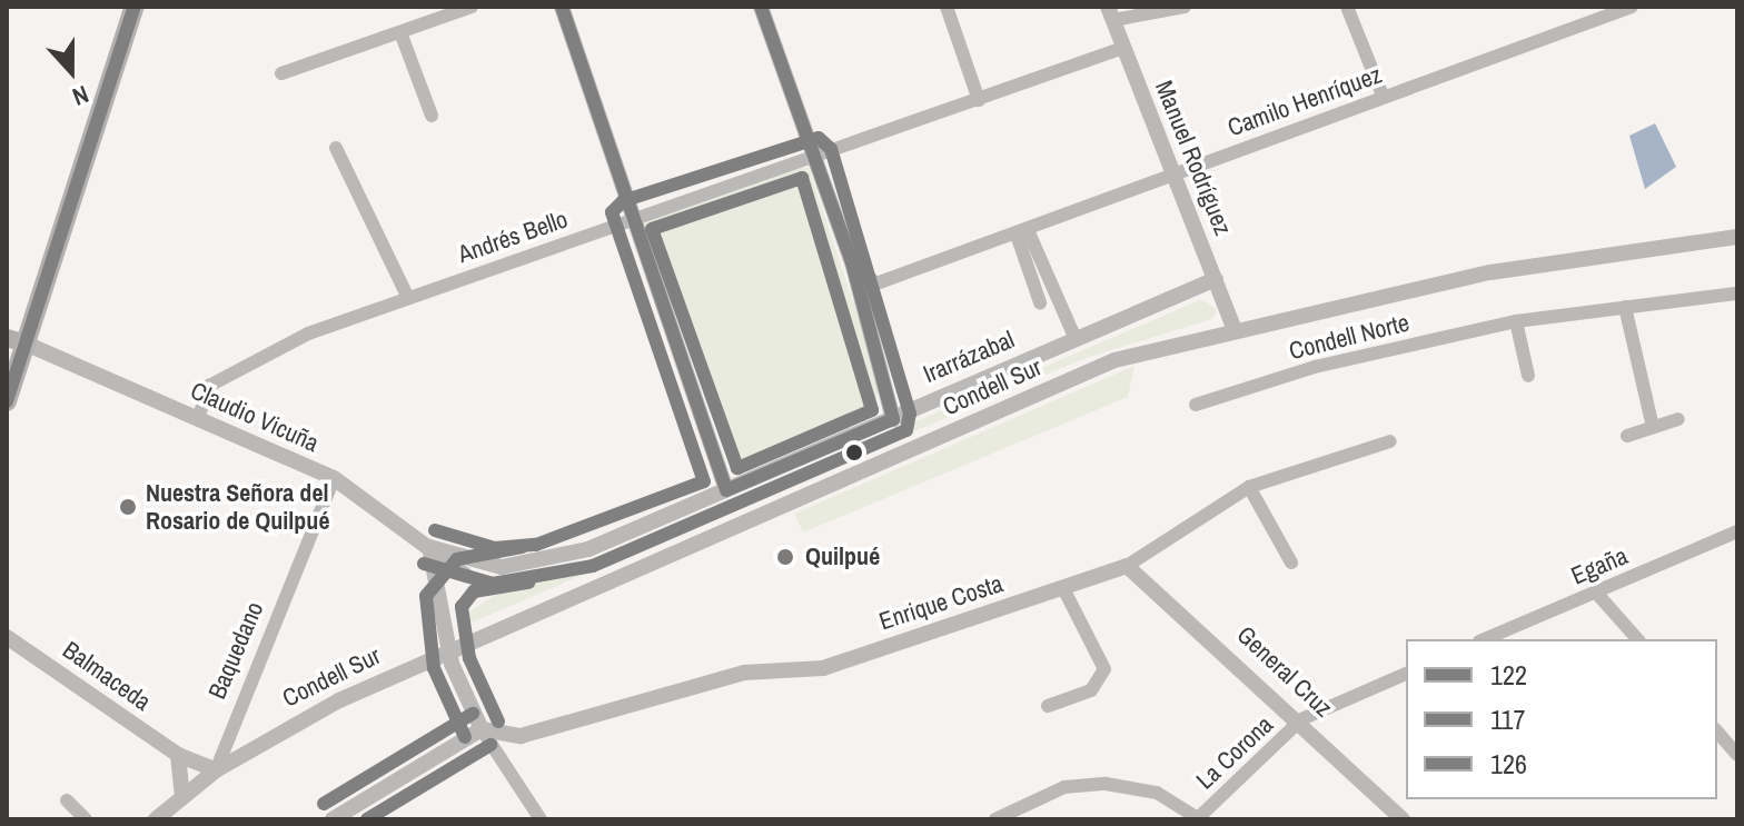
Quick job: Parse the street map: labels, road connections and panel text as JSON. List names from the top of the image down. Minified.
{"streets":{"street":["Camilo Henríquez","Manuel Rodríguez","Andrés Bello","Condell Norte","Irarrázabal","Condell Sur","Claudio Vicuña","Egaña","Enrique Costa","Baquedano","General Cruz","Balmaceda","La Corona"]},"crossings":[["Camilo Henríquez","Manuel Rodríguez"],["Manuel Rodríguez","Andrés Bello"],["Manuel Rodríguez","Irarrázabal"],["Manuel Rodríguez","Condell Sur"],["Andrés Bello","Claudio Vicuña"],["Irarrázabal","Claudio Vicuña"],["Condell Sur","Baquedano"],["Condell Sur","Balmaceda"],["Claudio Vicuña","Baquedano"],["Enrique Costa","General Cruz"],["Baquedano","Balmaceda"],["General Cruz","La Corona"]],"places":["Nuestra Señora del Rosario de Quilpué","Quilpué"],"lines":["transit line 122","transit line 117","transit line 126"],"legend":["122","117","126"],"north":"bottom"}
